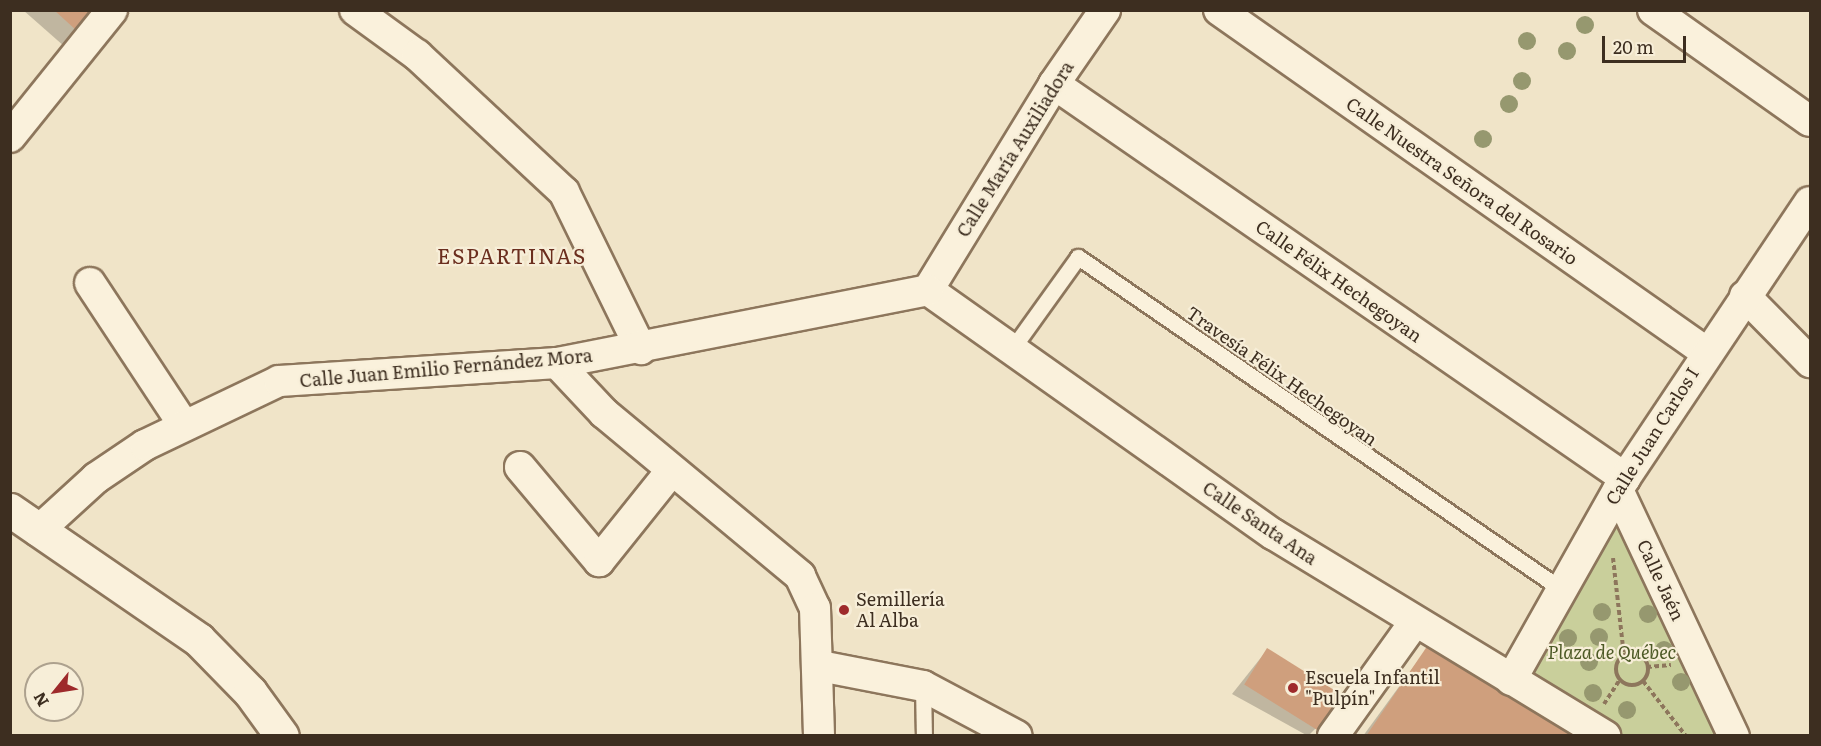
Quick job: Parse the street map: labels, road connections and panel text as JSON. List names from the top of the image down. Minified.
{"streets":{"street":["Calle María Auxiliadora","Calle Nuestra Señora del Rosario","Calle Félix Hechegoyan","Calle Juan Emilio Fernández Mora","Calle Juan Carlos I","Calle Santa Ana","Calle Jaén"],"lane":["Travesía Félix Hechegoyan"]},"crossings":[["Calle María Auxiliadora","Calle Félix Hechegoyan"],["Calle María Auxiliadora","Calle Juan Emilio Fernández Mora"],["Calle María Auxiliadora","Calle Santa Ana"],["Calle Nuestra Señora del Rosario","Calle Juan Carlos I"],["Calle Félix Hechegoyan","Calle Juan Carlos I"],["Calle Félix Hechegoyan","Calle Jaén"],["Calle Juan Emilio Fernández Mora","Calle Santa Ana"],["Travesía Félix Hechegoyan","Calle Juan Carlos I"],["Travesía Félix Hechegoyan","Calle Santa Ana"],["Calle Juan Carlos I","Calle Santa Ana"],["Calle Juan Carlos I","Calle Jaén"]],"districts":["ESPARTINAS"],"parks":["Plaza de Québec"],"places":["Semillería Al Alba","Escuela Infantil \"Pulpín\""],"scale_bar":"20 m","north":"bottom left"}
